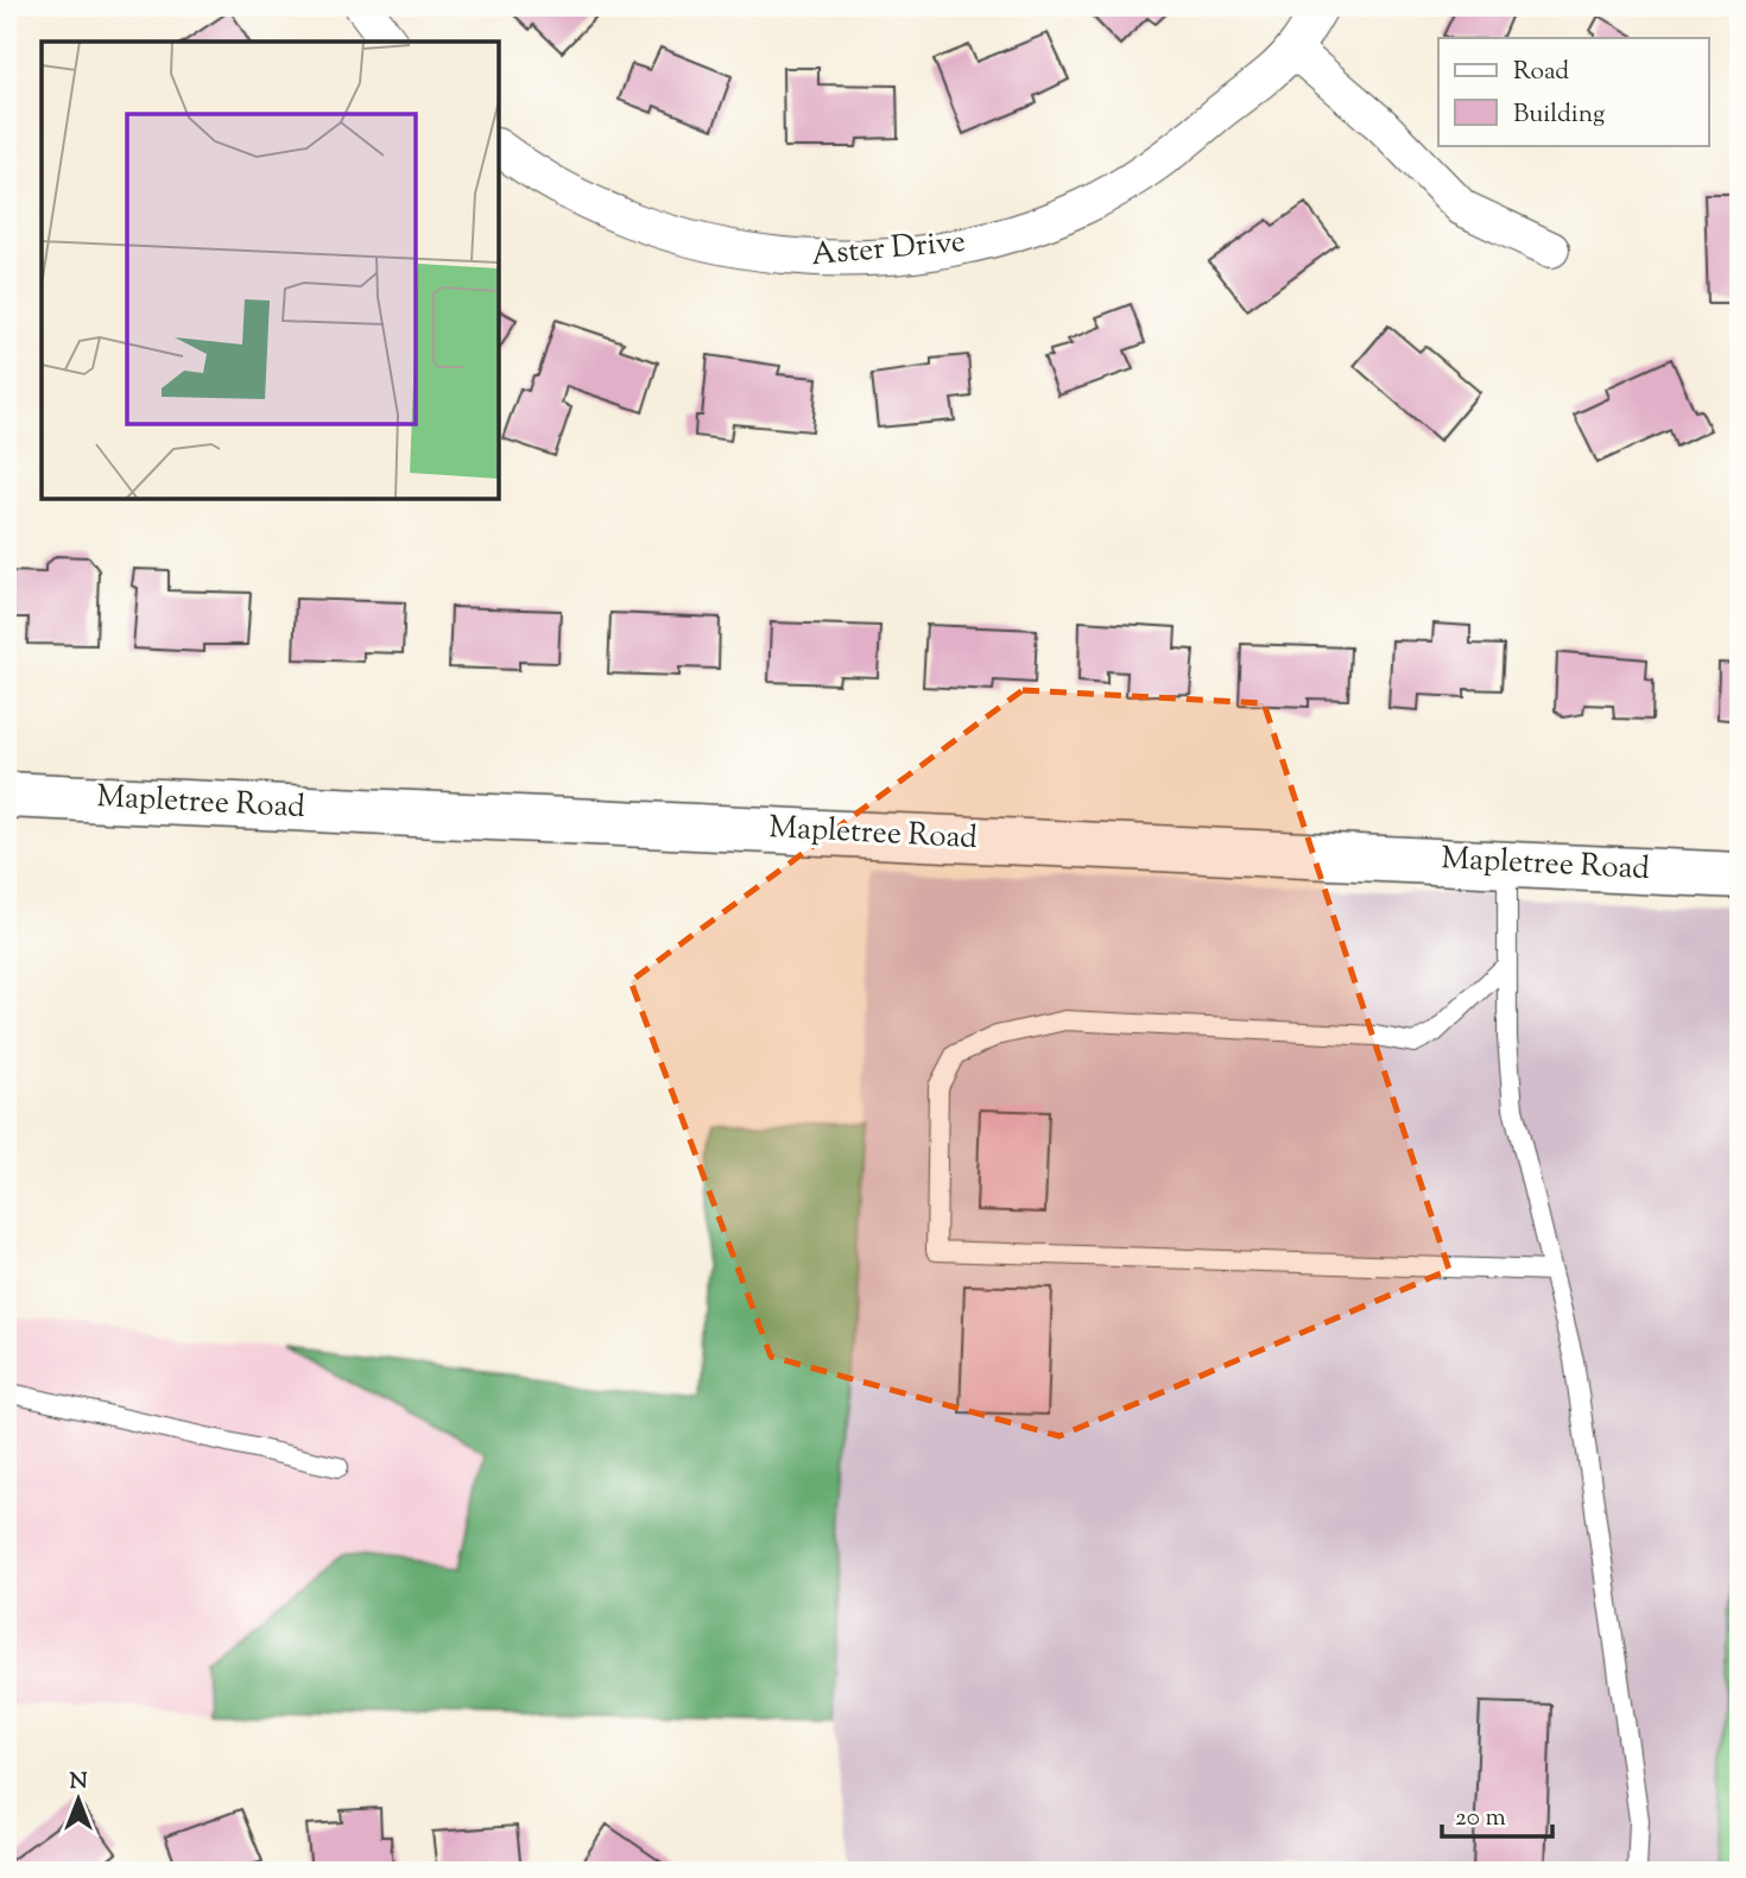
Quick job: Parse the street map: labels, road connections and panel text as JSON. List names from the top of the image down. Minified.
{"streets":{"street":["Aster Drive","Mapletree Road"]},"legend":["Road","Building"],"scale_bar":"20 m","north":"top"}
